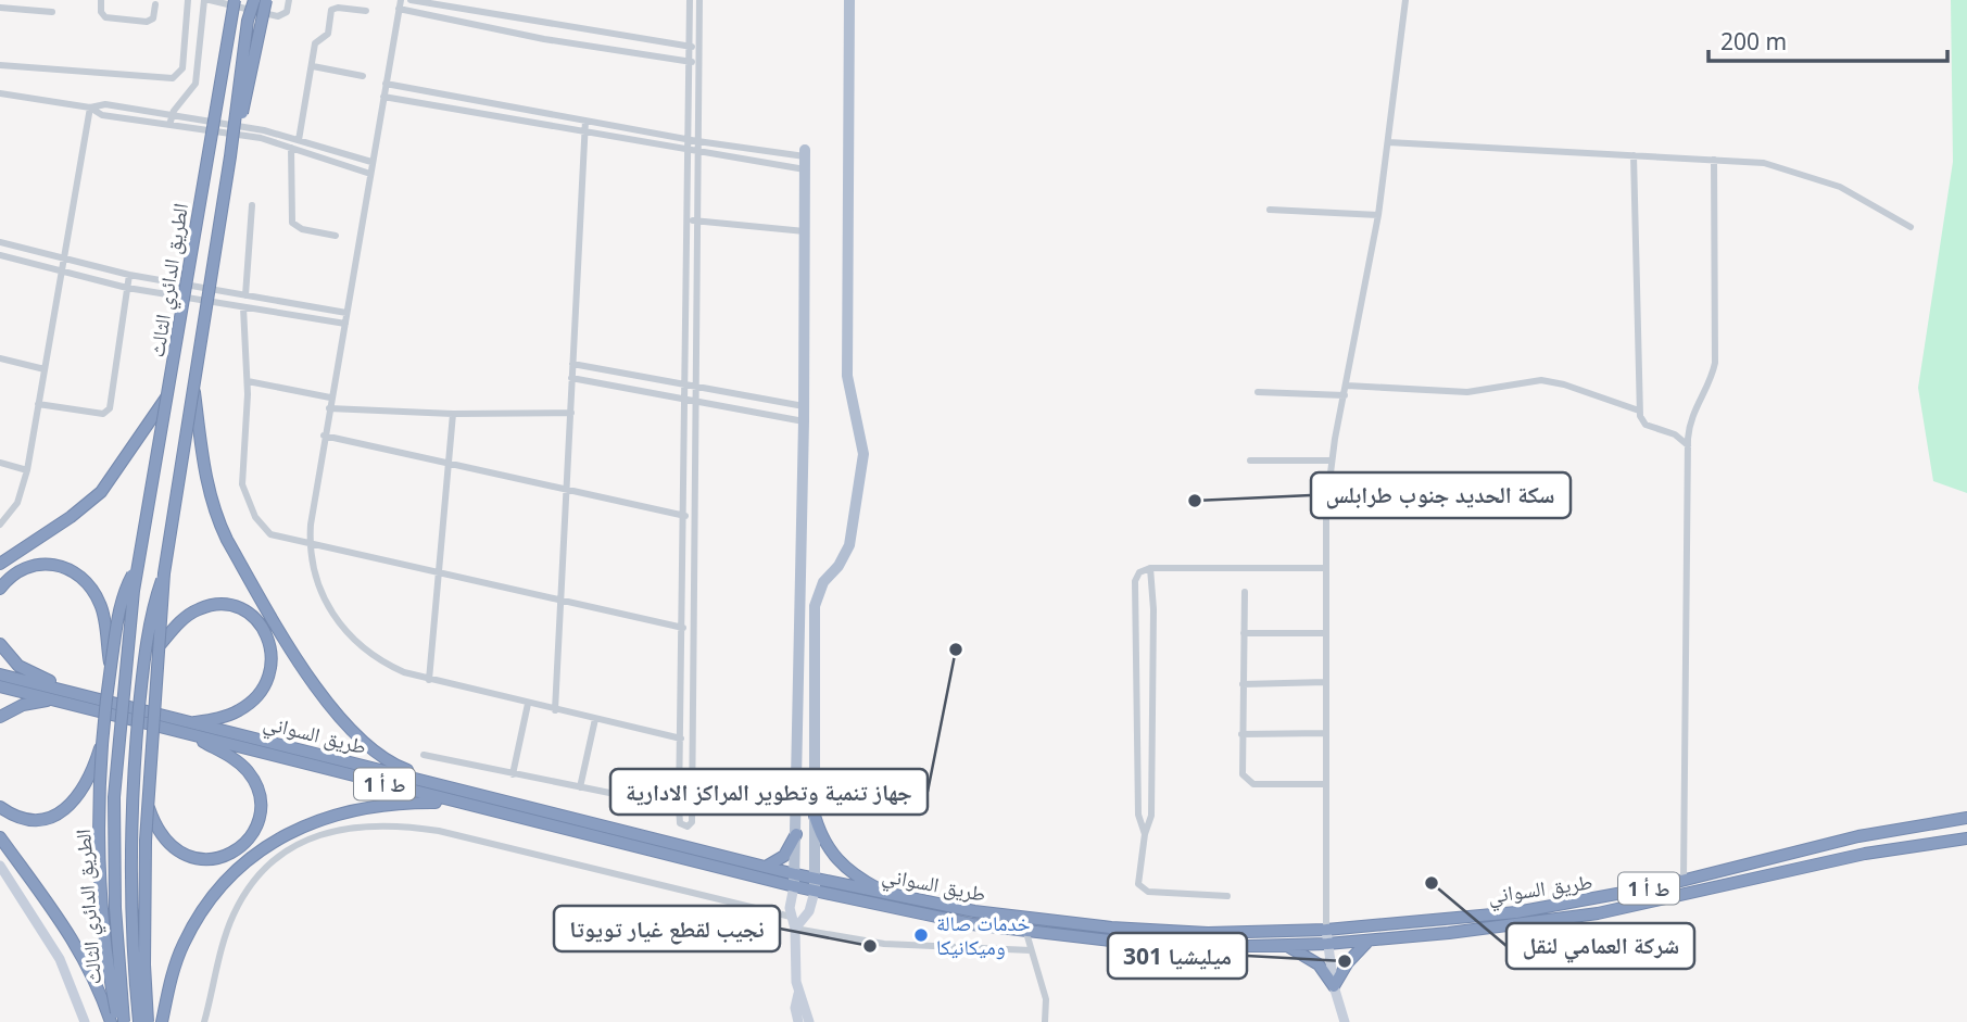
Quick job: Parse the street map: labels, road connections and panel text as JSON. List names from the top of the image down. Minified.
{"streets":{"highway":["الطريق الدائري الثالث","طريق السواني","ط أ 1"]},"places":["سكة الحديد جنوب طرابلس","جهاز تنمية وتطوير المراكز الادارية","شركة العمامي لنقل","خدمات صالة وميكانيكا","نجيب لقطع غيار تويوتا","ميليشيا 301"],"scale_bar":"200 m"}
